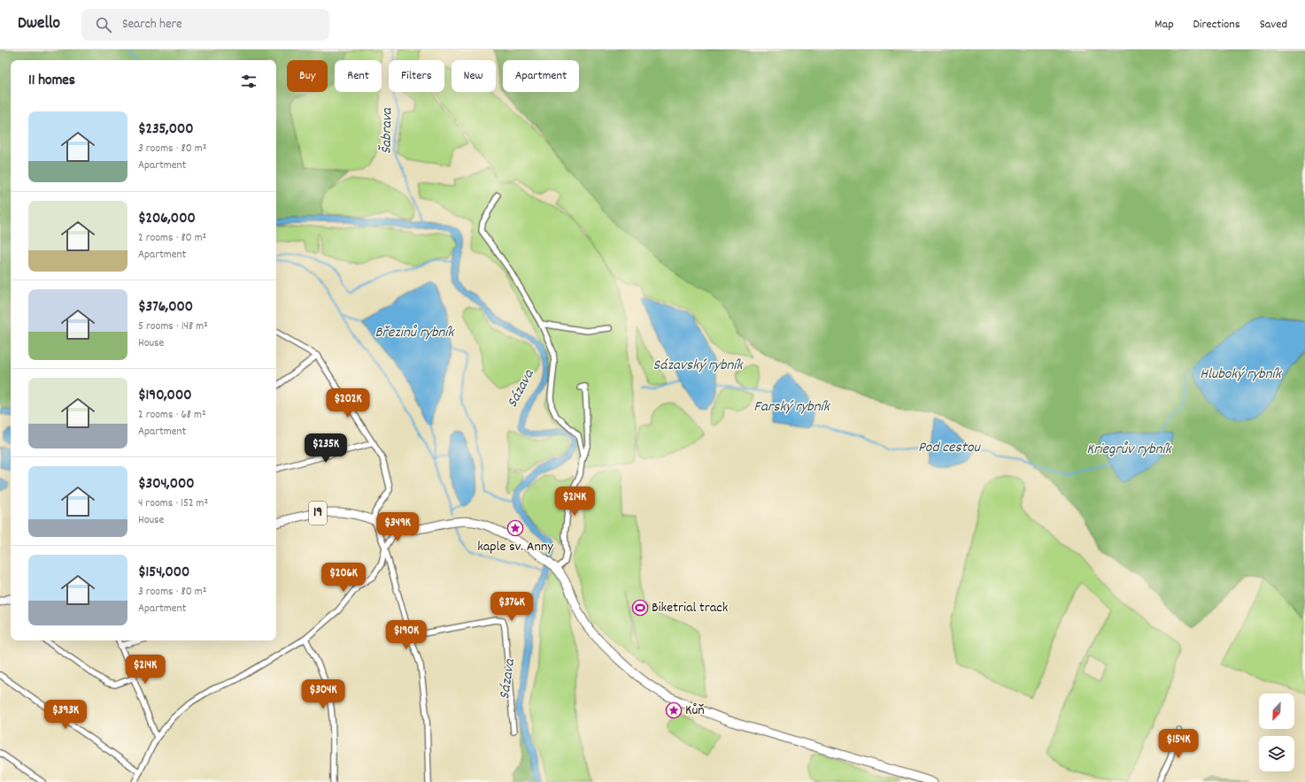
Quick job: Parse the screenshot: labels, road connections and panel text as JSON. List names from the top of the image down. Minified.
{"streets":{"main road":["19"]},"water":["Šabrava","Březinů rybník","Sázavský rybník","Hluboký rybník","Sázava","Farský rybník","Pod cestou","Kriegrův rybník"],"places":{"place":["kaple sv. Anny","Kůň"],"sports":["Biketrial track"]},"north":"bottom left","page":{"header":"Dwello","search":"Search here","nav":["Map","Directions","Saved"],"chip":["Buy","Rent","Filters","New","Apartment"],"heading":"11 homes","list":[{"name":"$235,000","note":"3 rooms · 80 m² · Apartment"},{"name":"$206,000","note":"2 rooms · 80 m² · Apartment"},{"name":"$376,000","note":"5 rooms · 148 m² · House"},{"name":"$190,000","note":"2 rooms · 68 m² · Apartment"},{"name":"$304,000","note":"4 rooms · 152 m² · House"},{"name":"$154,000","note":"3 rooms · 80 m² · Apartment"}],"price":["$202K","$235K","$214K","$349K","$206K","$376K","$190K","$214K","$304K","$393K","$154K"]}}
